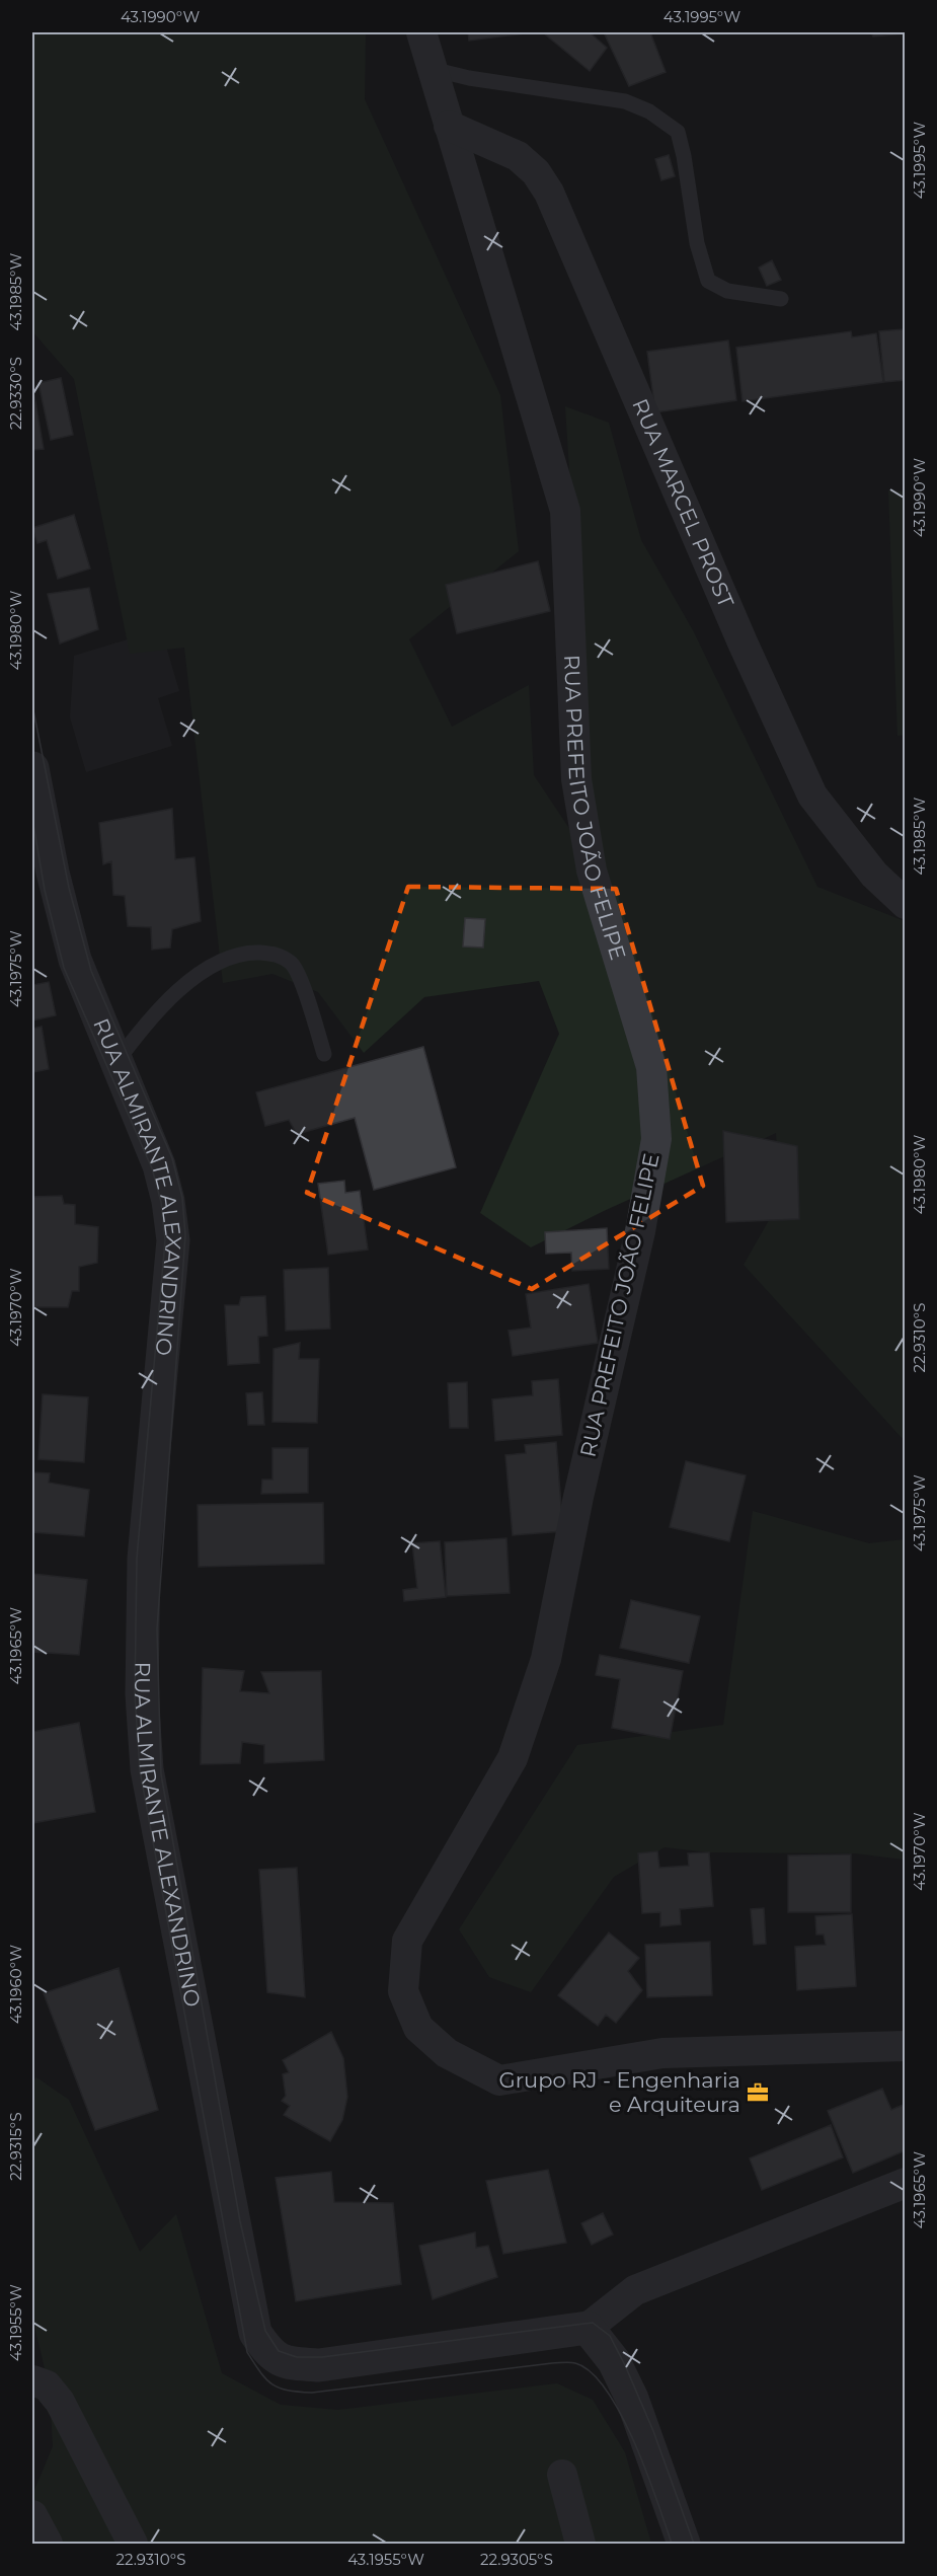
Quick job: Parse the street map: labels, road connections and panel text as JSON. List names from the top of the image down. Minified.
{"streets":{"street":["RUA MARCEL PROST","RUA PREFEITO JOÃO FELIPE","RUA ALMIRANTE ALEXANDRINO"]},"crossings":[["RUA MARCEL PROST","RUA PREFEITO JOÃO FELIPE"]],"places":{"office":["Grupo RJ - Engenharia e Arquiteura"]},"coordinates":["43.1990°W","43.1995°W","43.1985°W","22.9330°S","43.1980°W","43.1975°W","43.1970°W","22.9310°S","43.1965°W","43.1960°W","22.9315°S","43.1955°W","22.9305°S"]}
